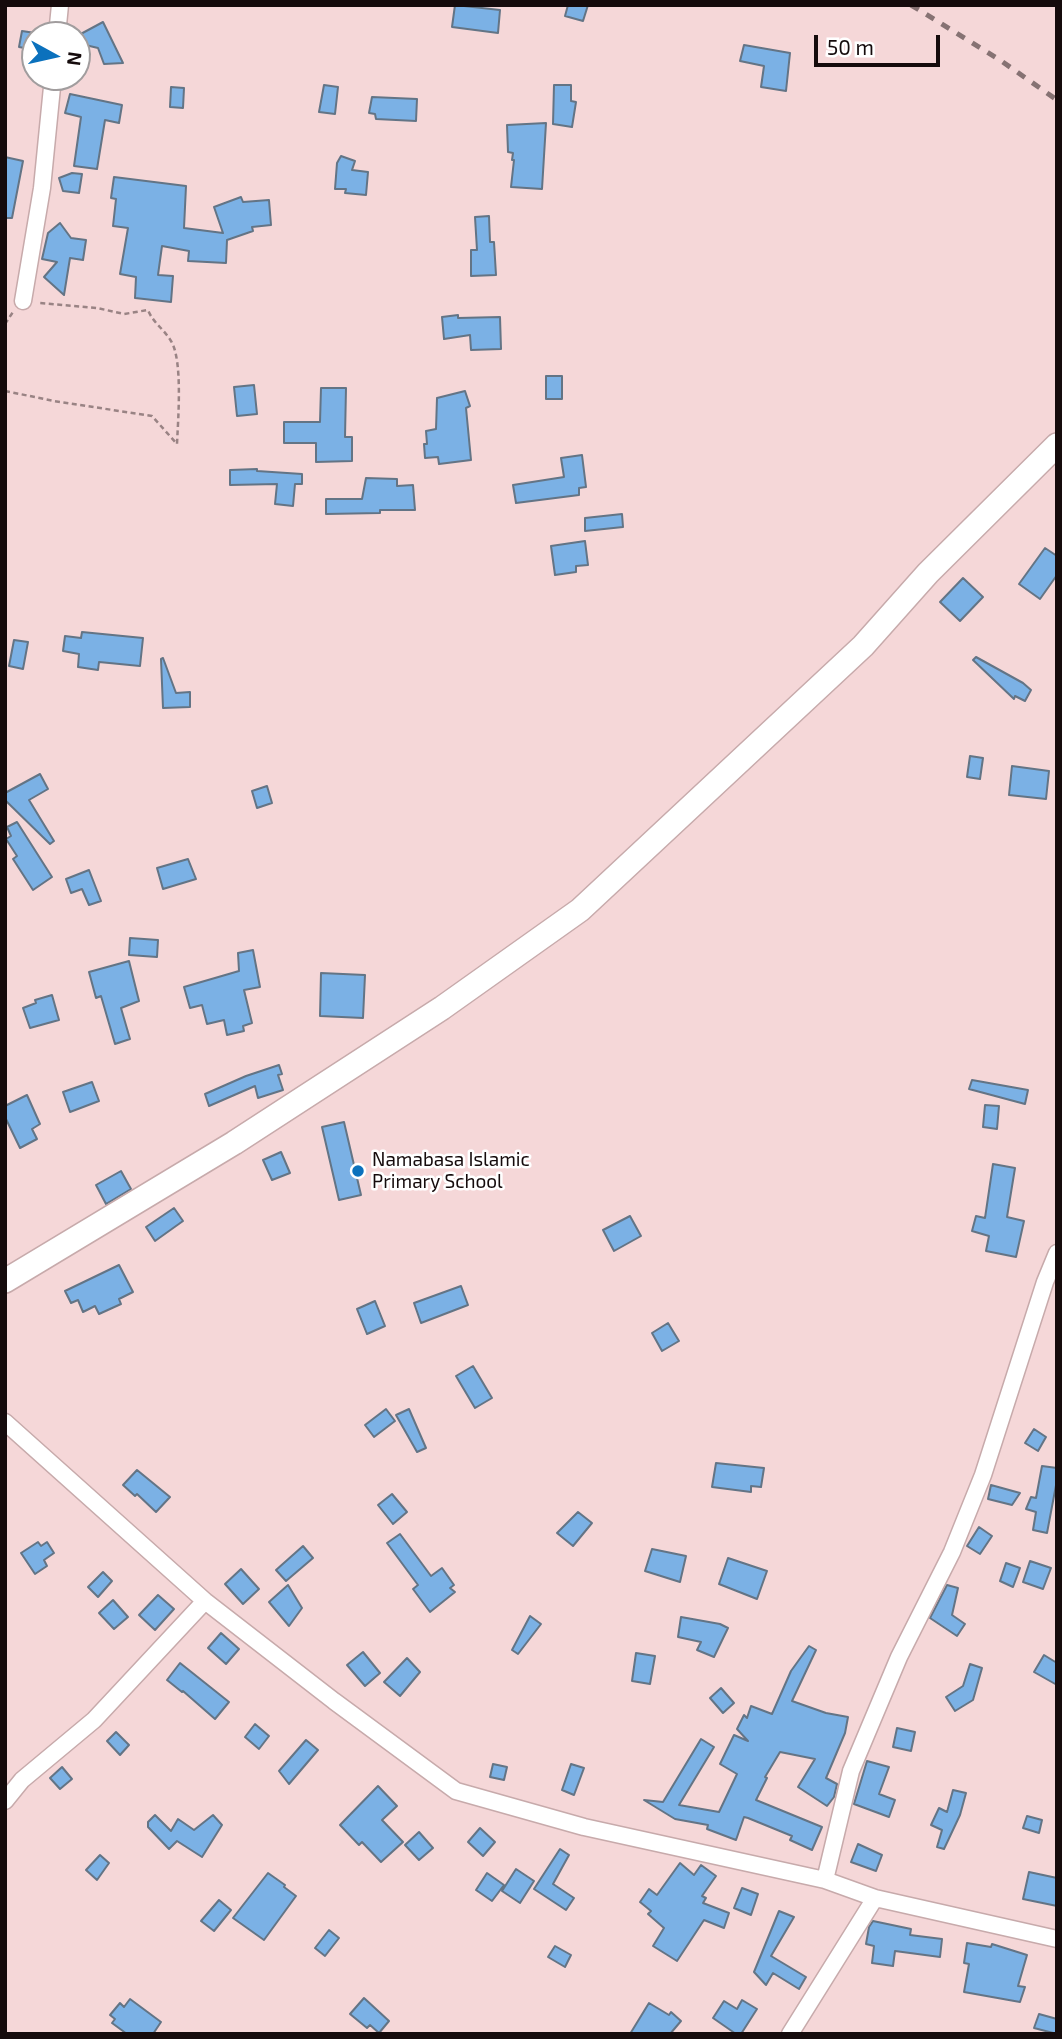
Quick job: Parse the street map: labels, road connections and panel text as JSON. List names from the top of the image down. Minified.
{"places":["Namabasa Islamic Primary School"],"scale_bar":"50 m","north":"right"}
